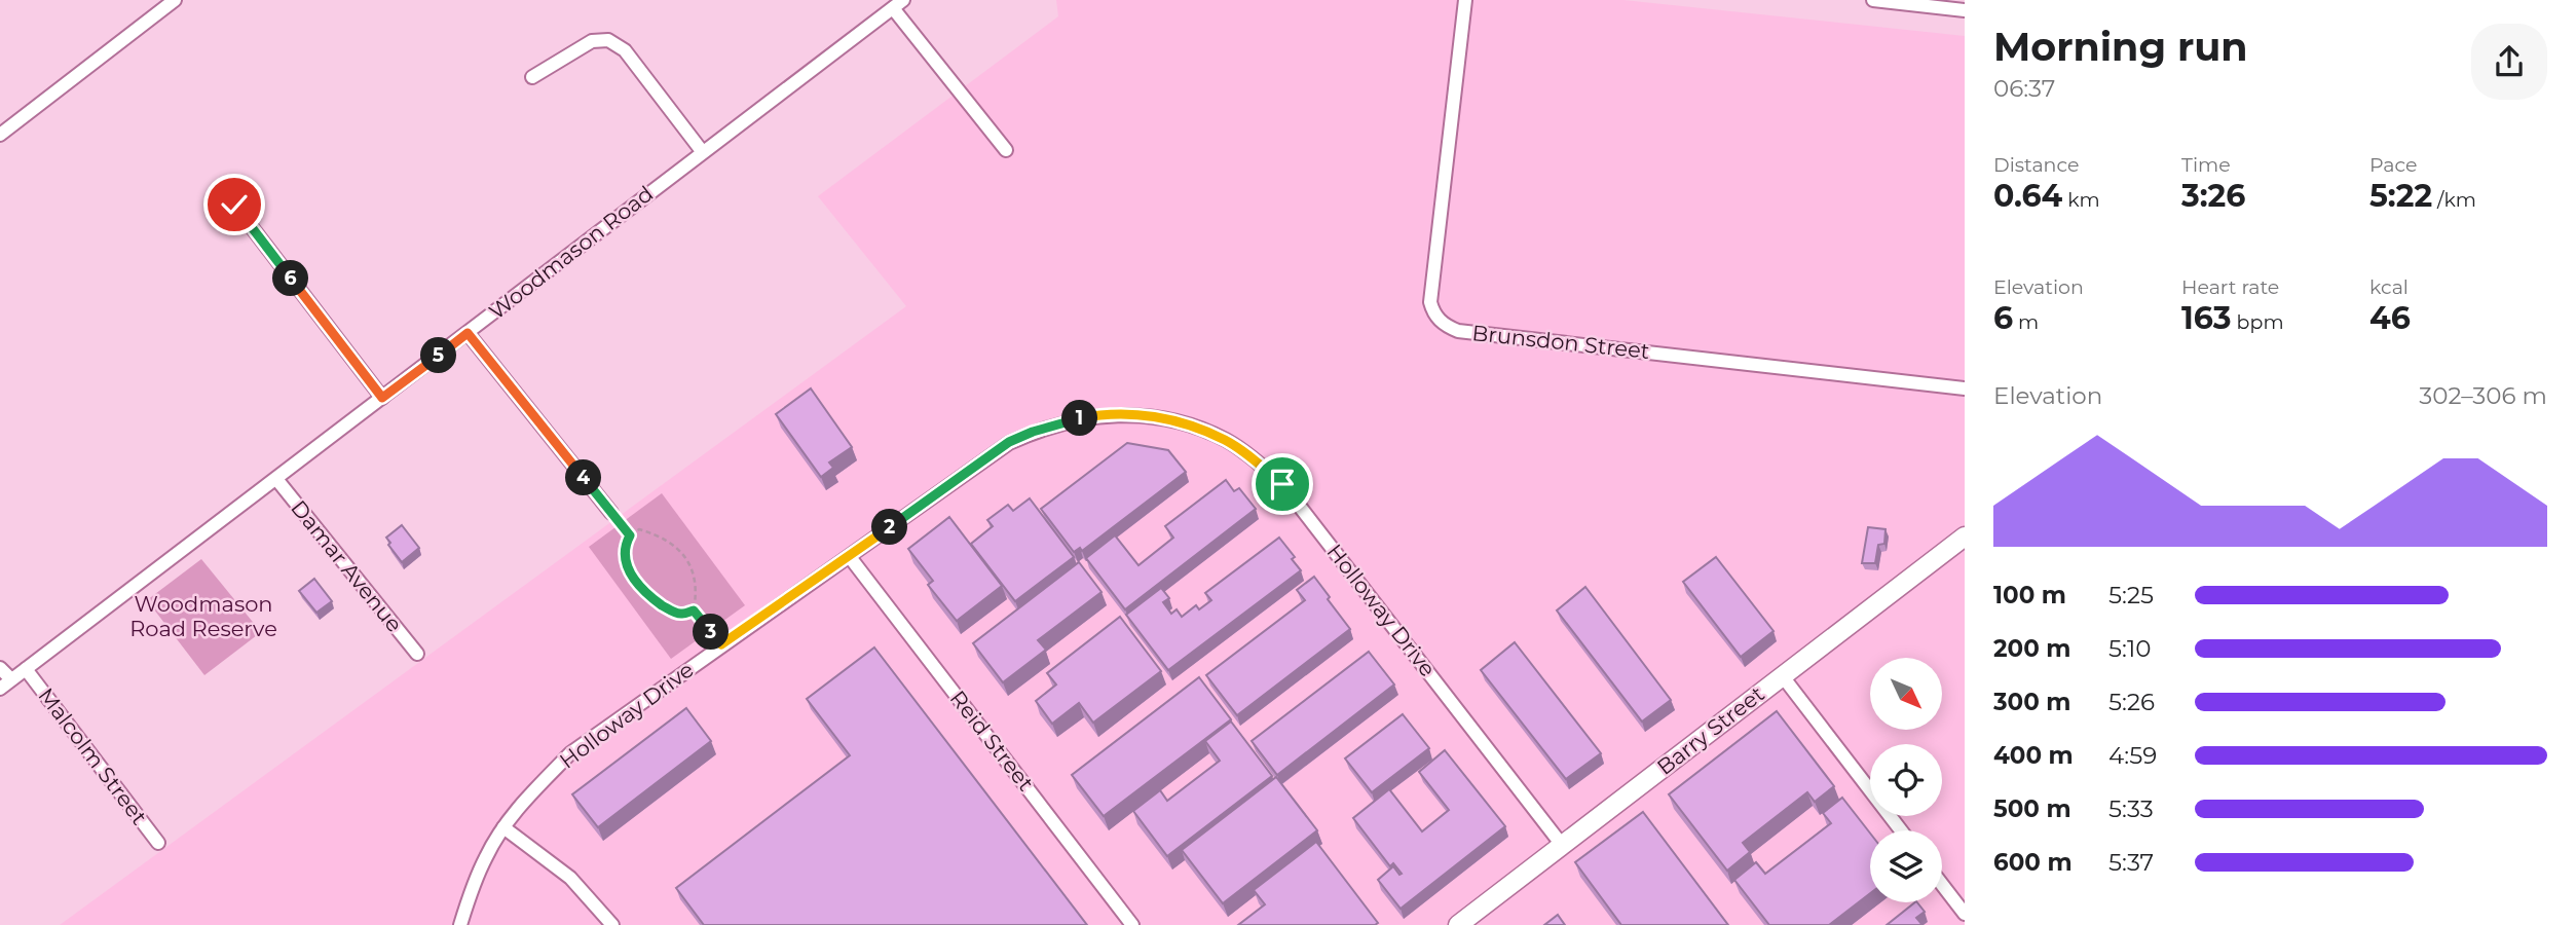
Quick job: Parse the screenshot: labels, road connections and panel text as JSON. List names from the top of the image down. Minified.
{"streets":{"main road":["Barry Street"],"street":["Woodmason Road","Brunsdon Street","Damar Avenue","Holloway Drive","Reid Street","Malcolm Street"]},"crossings":[["Woodmason Road","Damar Avenue"],["Woodmason Road","Malcolm Street"],["Holloway Drive","Barry Street"],["Holloway Drive","Reid Street"]],"parks":["Woodmason Road Reserve"],"north":"bottom right","page":{"heading":["Morning run","06:37"],"stats":[["Distance","0.64 km"],["Time","3:26"],["Pace","5:22 /km"],["Elevation","6 m"],["Heart rate","163 bpm"],["kcal","46"]],"pins":["6","5","1","4","2","3"],"chart":["Elevation","302–306 m"],"list":[{"name":"100 m","note":"5:25"},{"name":"200 m","note":"5:10"},{"name":"300 m","note":"5:26"},{"name":"400 m","note":"4:59"},{"name":"500 m","note":"5:33"},{"name":"600 m","note":"5:37"}]}}
